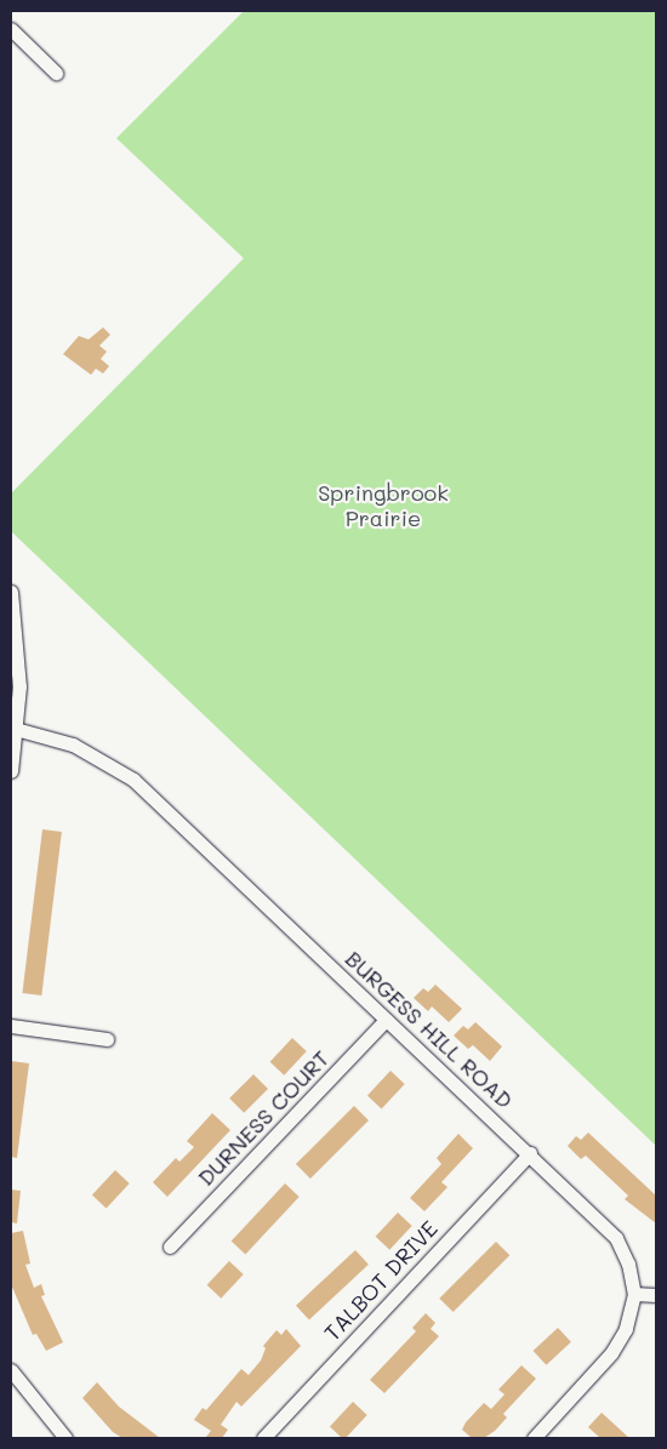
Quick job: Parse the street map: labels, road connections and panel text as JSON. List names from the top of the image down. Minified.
{"streets":{"street":["BURGESS HILL ROAD","DURNESS COURT","TALBOT DRIVE"]},"crossings":[["BURGESS HILL ROAD","DURNESS COURT"],["BURGESS HILL ROAD","TALBOT DRIVE"]],"parks":["Springbrook Prairie"]}
